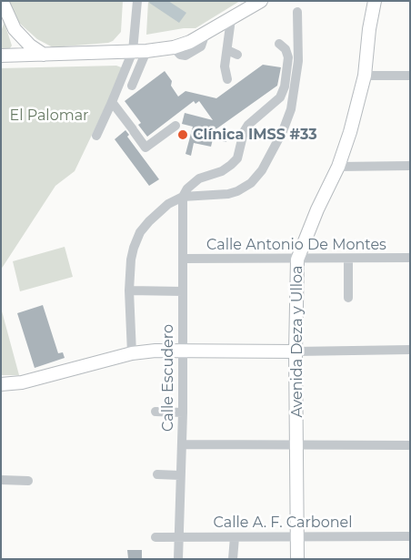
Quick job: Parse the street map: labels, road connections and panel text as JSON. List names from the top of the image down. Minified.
{"streets":{"main road":["Avenida Deza y Ulloa"],"street":["Calle Antonio De Montes","Calle Escudero","Calle A. F. Carbonel"]},"crossings":[["Calle Antonio De Montes","Avenida Deza y Ulloa"],["Calle Antonio De Montes","Calle Escudero"],["Avenida Deza y Ulloa","Calle A. F. Carbonel"],["Calle Escudero","Calle A. F. Carbonel"]],"parks":["El Palomar"],"places":["Clínica IMSS #33"]}
